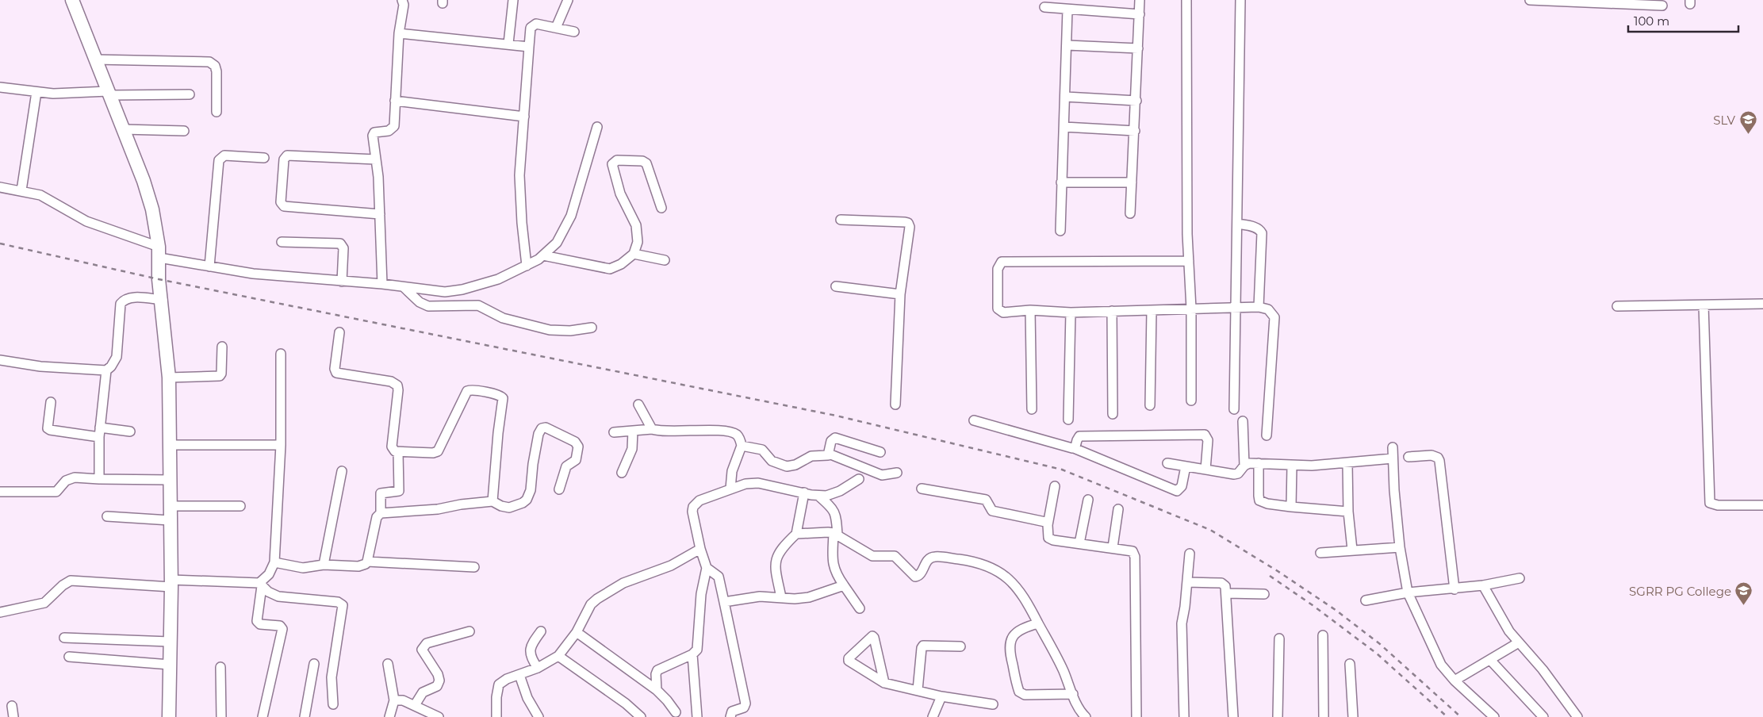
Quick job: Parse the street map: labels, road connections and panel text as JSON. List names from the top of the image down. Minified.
{"places":{"school or university":["SLV","SGRR PG College"]},"scale_bar":"100 m"}
